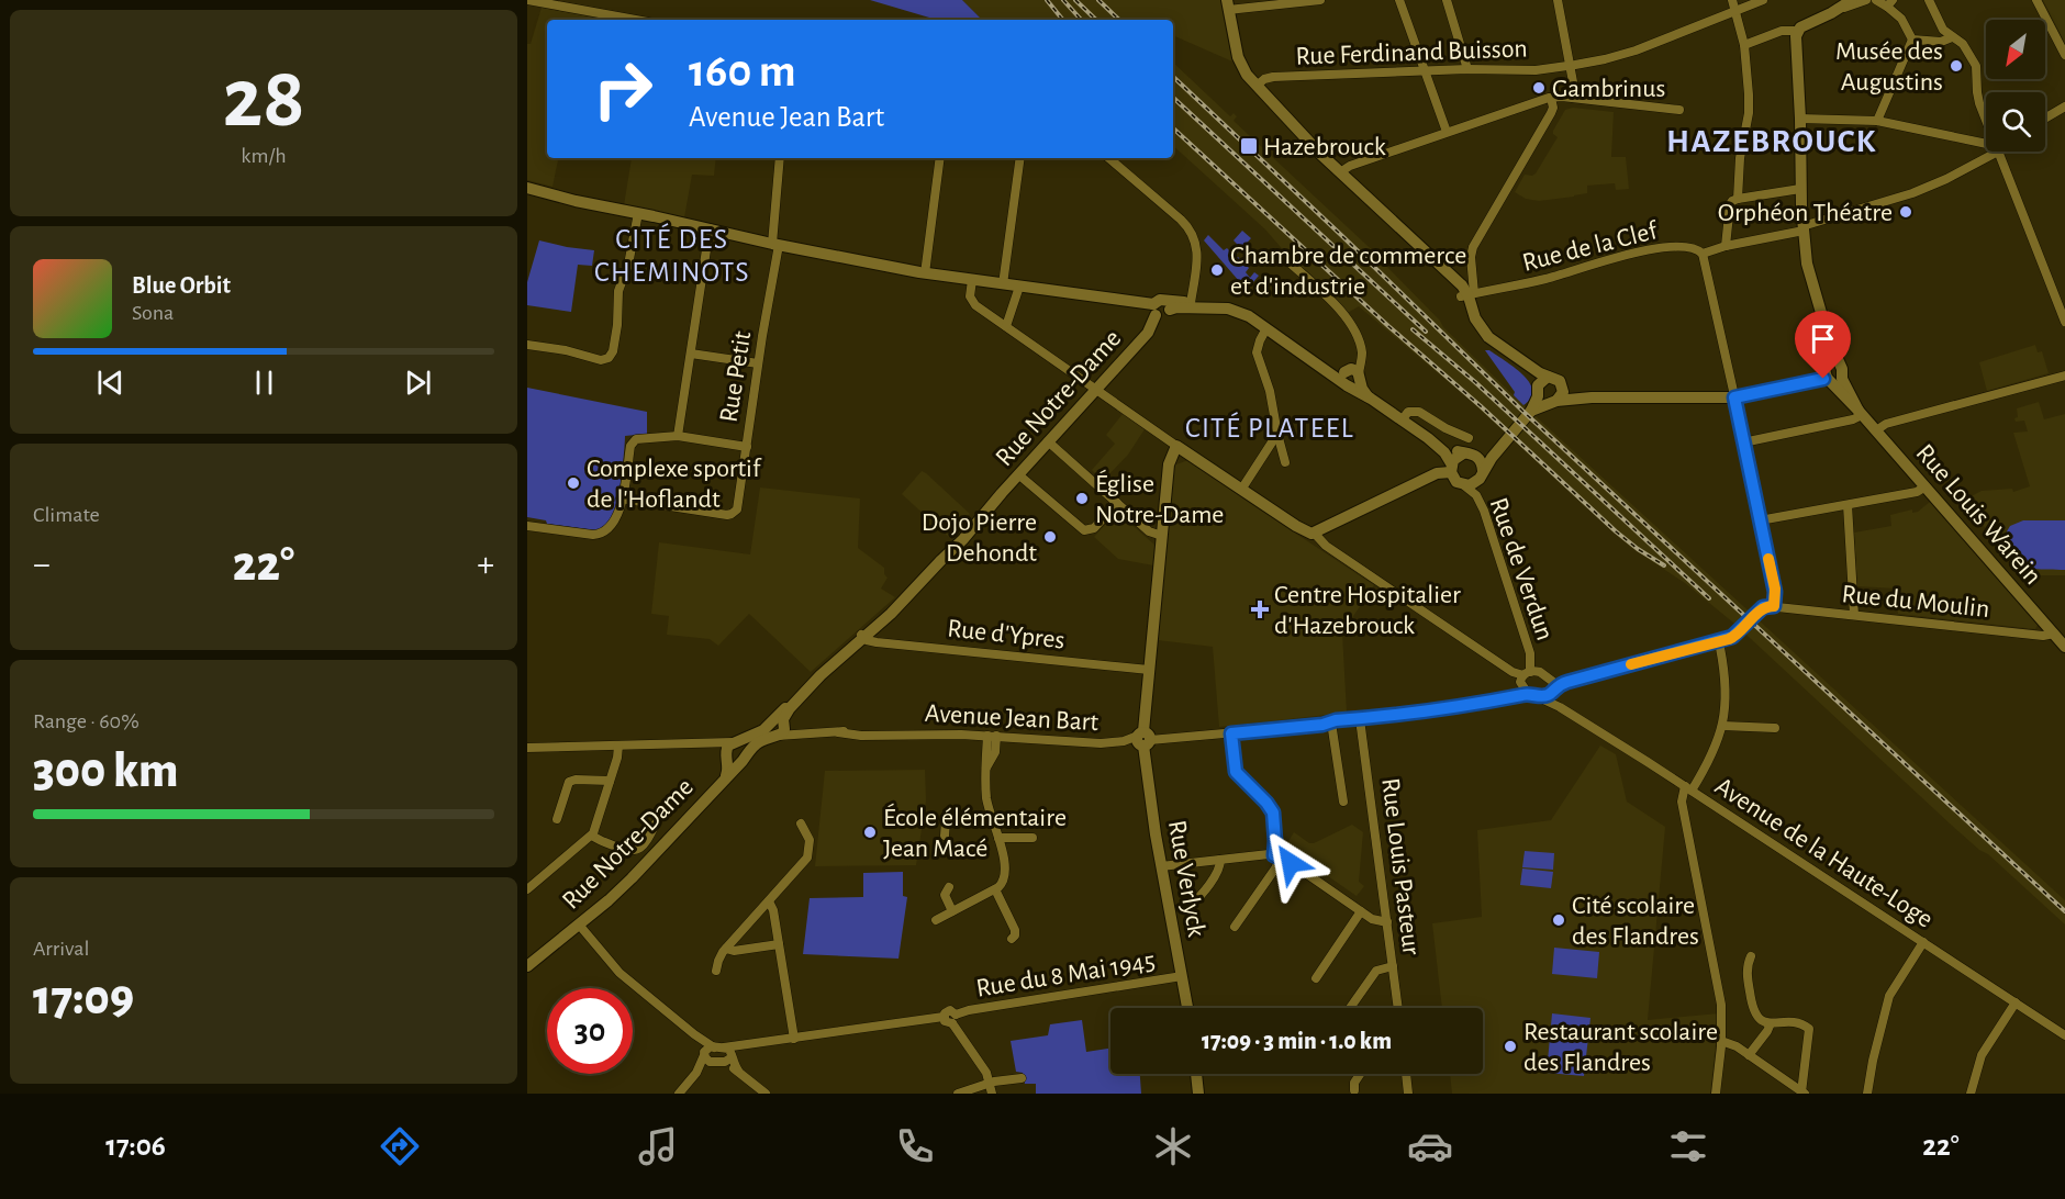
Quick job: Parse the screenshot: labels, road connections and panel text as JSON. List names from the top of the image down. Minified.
{"streets":{"main road":["Rue Notre-Dame","Rue Louis Warein","Rue Verlyck"],"street":["Rue Ferdinand Buisson","Rue de la Clef","Rue Petit","Rue de Verdun","Rue du Moulin","Rue d'Ypres","Avenue Jean Bart","Avenue de la Haute-Loge","Rue Louis Pasteur","Rue du 8 Mai 1945"]},"crossings":[["Rue de la Clef","Rue Louis Warein"],["Rue Notre-Dame","Rue d'Ypres"],["Rue Notre-Dame","Avenue Jean Bart"],["Rue Louis Warein","Rue du Moulin"],["Rue de Verdun","Avenue Jean Bart"],["Rue de Verdun","Avenue de la Haute-Loge"],["Rue d'Ypres","Rue Verlyck"],["Avenue Jean Bart","Avenue de la Haute-Loge"],["Avenue Jean Bart","Rue Louis Pasteur"],["Avenue Jean Bart","Rue Verlyck"],["Rue Verlyck","Rue du 8 Mai 1945"]],"districts":["HAZEBROUCK","CITÉ DES CHEMINOTS","CITÉ PLATEEL"],"places":{"other":["Musée des Augustins","Gambrinus","Orphéon Théatre","Chambre de commerce et d'industrie","Complexe sportif de l'Hoflandt","Église Notre-Dame","Dojo Pierre Dehondt","École élémentaire Jean Macé","Cité scolaire des Flandres","Restaurant scolaire des Flandres"],"transit":["Hazebrouck"],"health":["Centre Hospitalier d'Hazebrouck"]},"north":"bottom left","page":{"tile":[["28","km/h"],"Climate",["Range · 60%","300 km"],["Arrival","17:09"]],"turn":["160 m","Avenue Jean Bart"],"song":["Blue Orbit","Sona"],"heat":["−","22°","+"],"limit":"30","trip":"17:09 · 3 min · 1.0 km","tabs":["17:06","22°"]}}
